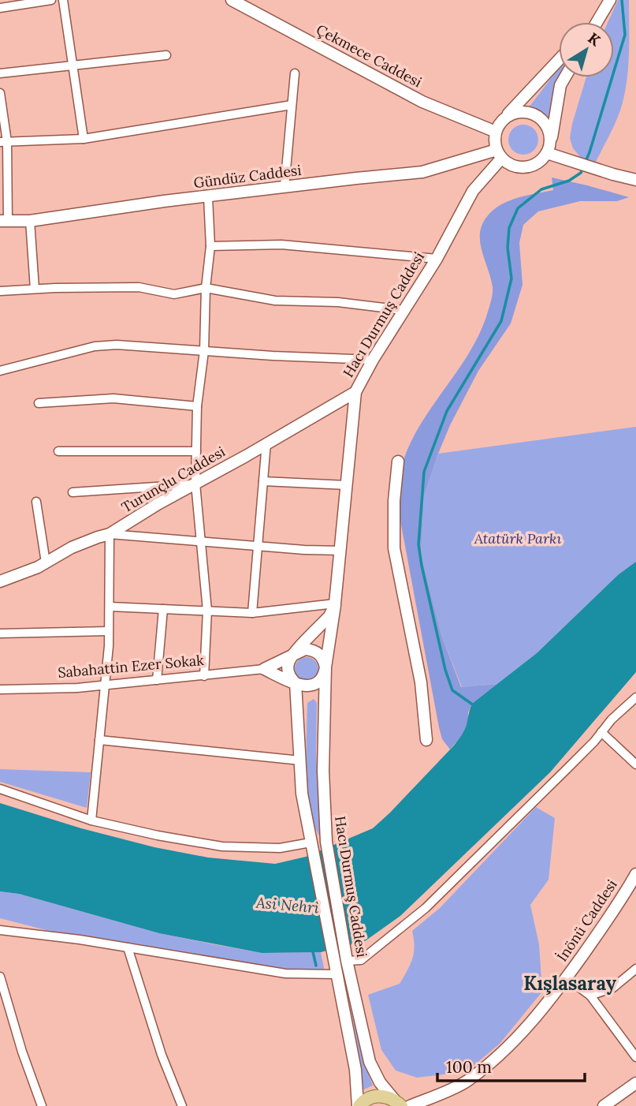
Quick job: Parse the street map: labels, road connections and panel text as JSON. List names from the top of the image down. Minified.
{"streets":{"main road":["Çekmece Caddesi","Gündüz Caddesi","Hacı Durmuş Caddesi","Turunçlu Caddesi","Sabahattin Ezer Sokak","İnönü Caddesi"]},"crossings":[["Çekmece Caddesi","Gündüz Caddesi"],["Çekmece Caddesi","Hacı Durmuş Caddesi"],["Gündüz Caddesi","Hacı Durmuş Caddesi"],["Hacı Durmuş Caddesi","Turunçlu Caddesi"],["Hacı Durmuş Caddesi","Sabahattin Ezer Sokak"]],"districts":["Kışlasaray"],"water":["Asi Nehri"],"parks":["Atatürk Parkı"],"scale_bar":"100 m","north":"top right"}
